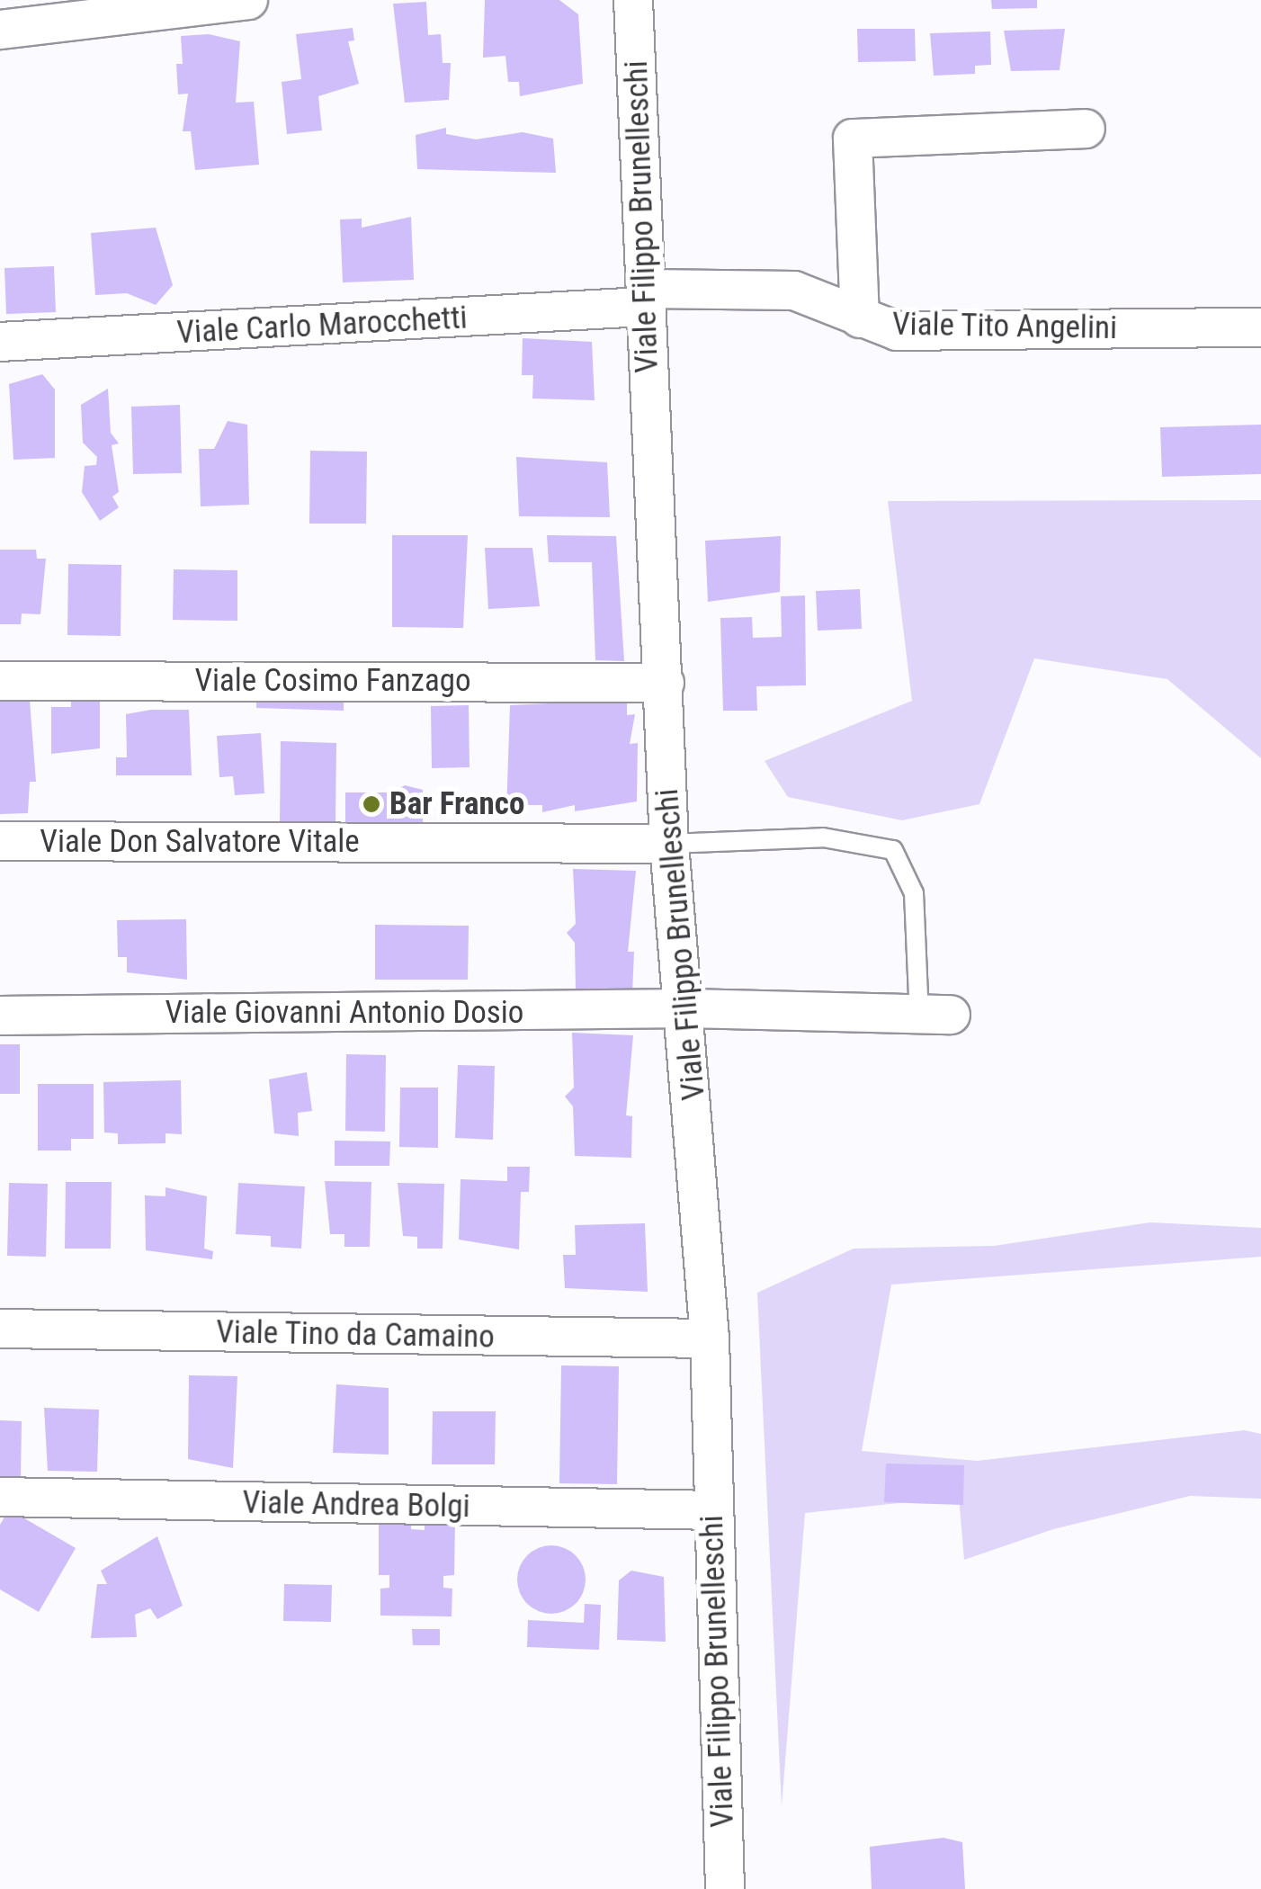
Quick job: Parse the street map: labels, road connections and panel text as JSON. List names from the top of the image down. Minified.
{"streets":{"street":["Viale Filippo Brunelleschi","Viale Carlo Marocchetti","Viale Tito Angelini","Viale Cosimo Fanzago","Viale Don Salvatore Vitale","Viale Giovanni Antonio Dosio","Viale Tino da Camaino","Viale Andrea Bolgi"]},"crossings":[["Viale Filippo Brunelleschi","Viale Carlo Marocchetti"],["Viale Filippo Brunelleschi","Viale Tito Angelini"],["Viale Filippo Brunelleschi","Viale Cosimo Fanzago"],["Viale Filippo Brunelleschi","Viale Don Salvatore Vitale"],["Viale Filippo Brunelleschi","Viale Giovanni Antonio Dosio"],["Viale Filippo Brunelleschi","Viale Tino da Camaino"],["Viale Filippo Brunelleschi","Viale Andrea Bolgi"],["Viale Carlo Marocchetti","Viale Tito Angelini"]],"places":["Bar Franco"]}
